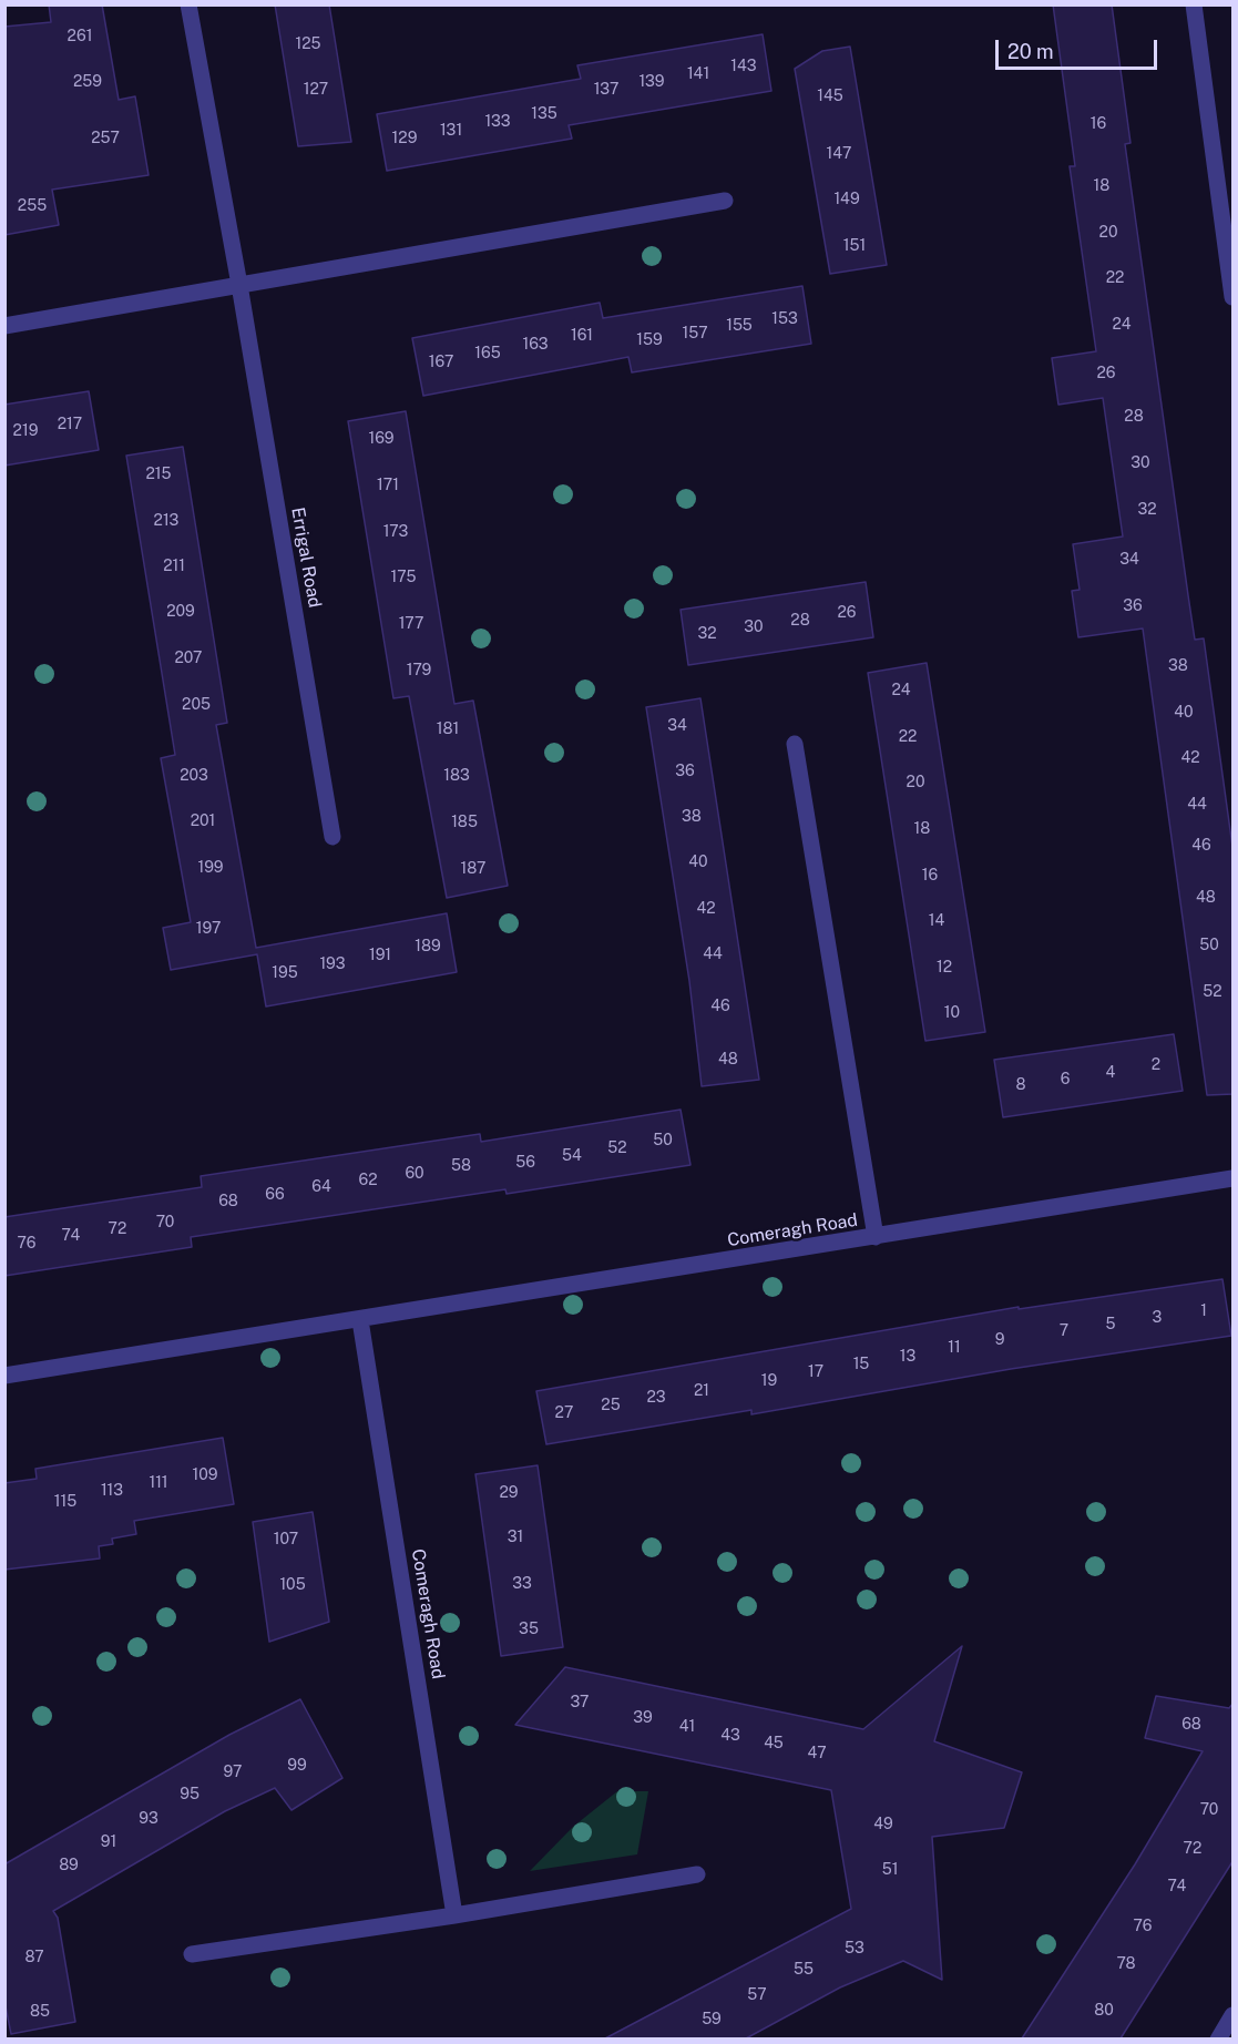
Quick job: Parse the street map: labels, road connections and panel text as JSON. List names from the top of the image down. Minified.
{"streets":{"street":["Errigal Road","Comeragh Road"]},"house_numbers":["261","125","143","141","259","139","127","137","145","135","133","16","131","257","129","147","18","149","255","20","151","22","153","24","155","157","161","159","163","165","167","26","28","217","219","169","30","215","171","32","213","173","34","211","175","36","209","26","28","177","30","32","207","38","179","24","205","40","34","181","22","42","36","203","183","20","44","38","201","185","18","46","40","199","187","16","48","42","14","197","50","189","44","191","193","12","195","52","46","10","48","2","4","6","8","50","52","54","56","58","60","62","64","66","68","70","72","74","76","1","3","5","7","9","11","13","15","17","19","21","23","25","27","109","111","113","29","115","31","107","33","105","35","37","39","68","41","43","45","47","99","97","95","70","93","49","91","72","89","51","74","76","53","87","78","55","57","80","85","59"],"scale_bar":"20 m"}
